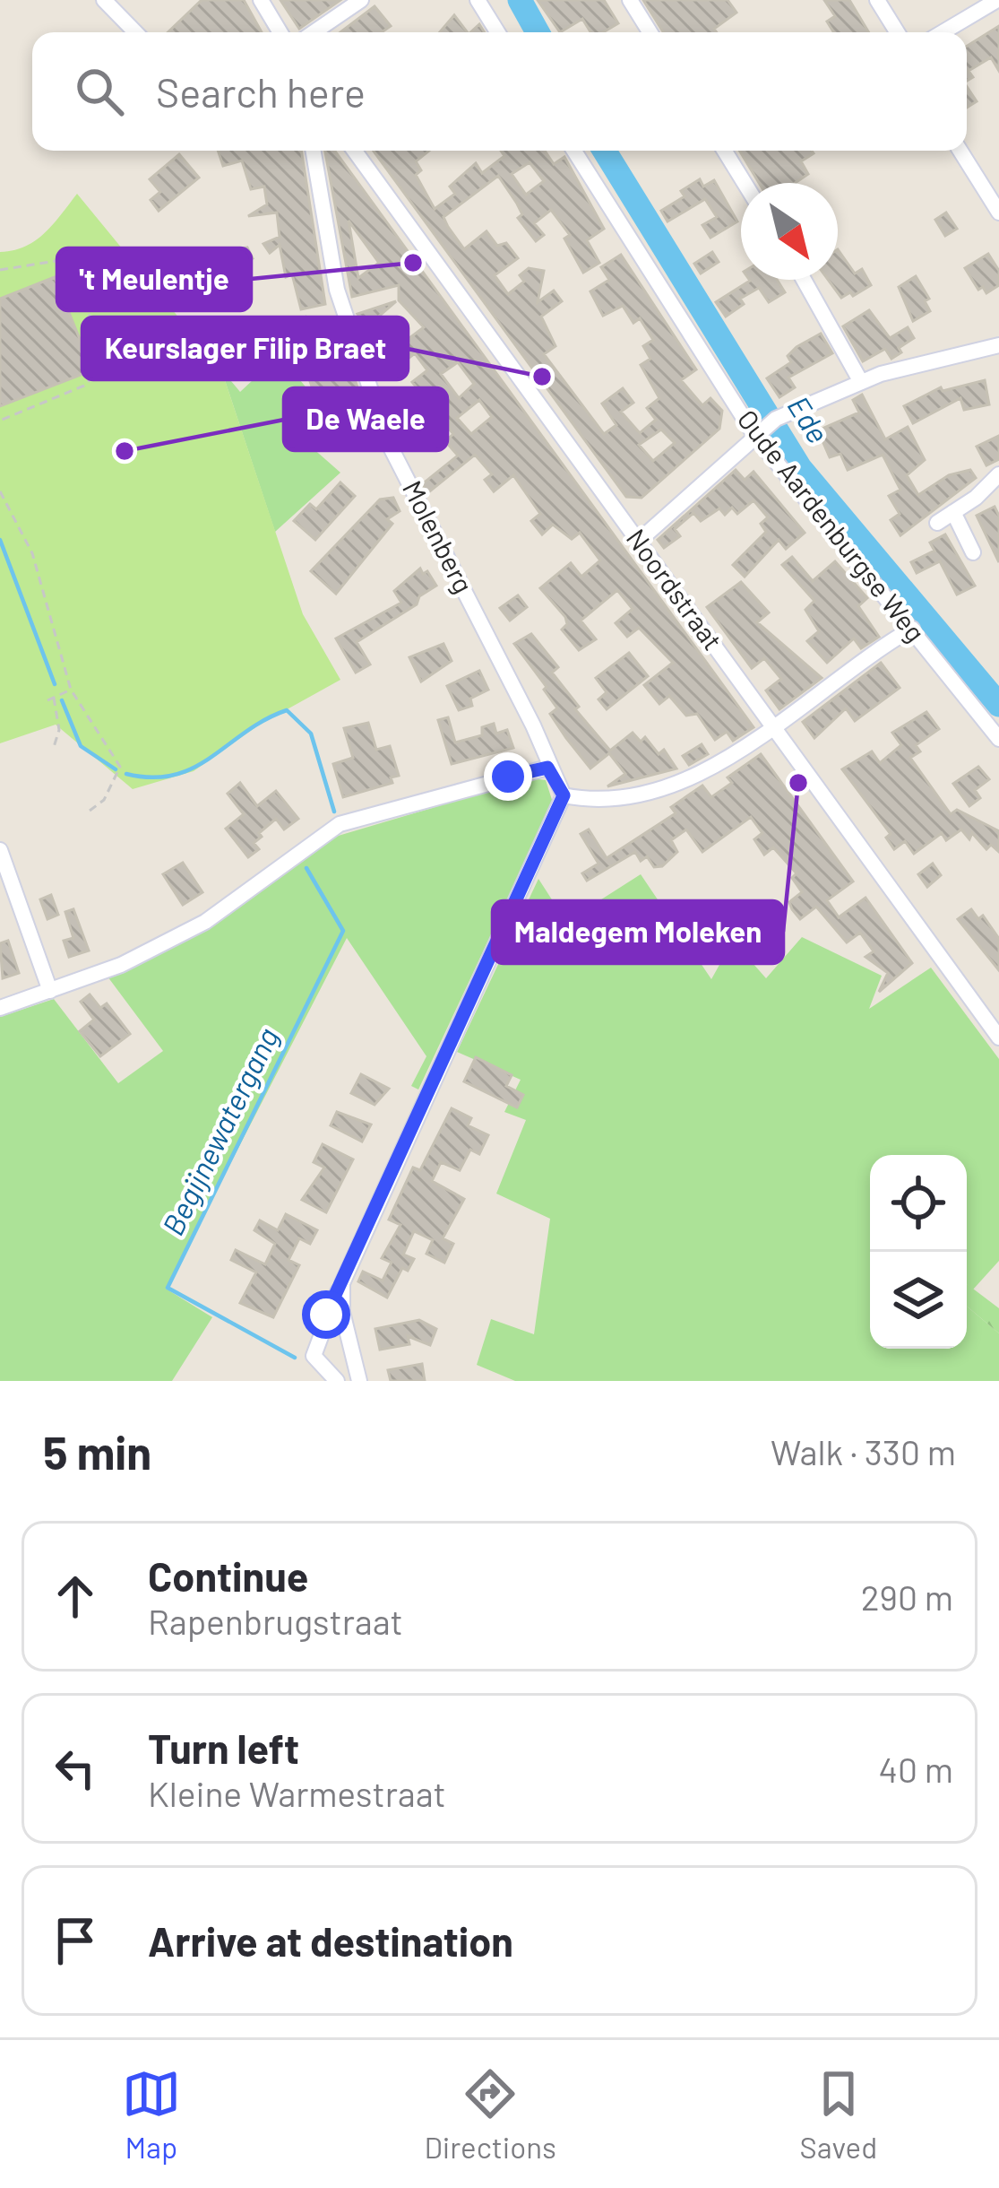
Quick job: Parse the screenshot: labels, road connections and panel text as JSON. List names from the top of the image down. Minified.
{"streets":{"street":["Oude Aardenburgse Weg","Molenberg","Noordstraat"]},"water":["Ede","Begijnewatergang"],"places":["'t Meulentje","Keurslager Filip Braet","De Waele","Maldegem Moleken"],"north":"bottom right","page":{"search":"Search here","heading":["5 min","Walk · 330 m"],"list":[["Continue","Rapenbrugstraat","290 m"],["Turn left","Kleine Warmestraat","40 m"],"Arrive at destination"],"nav":["Map","Directions","Saved"]}}
